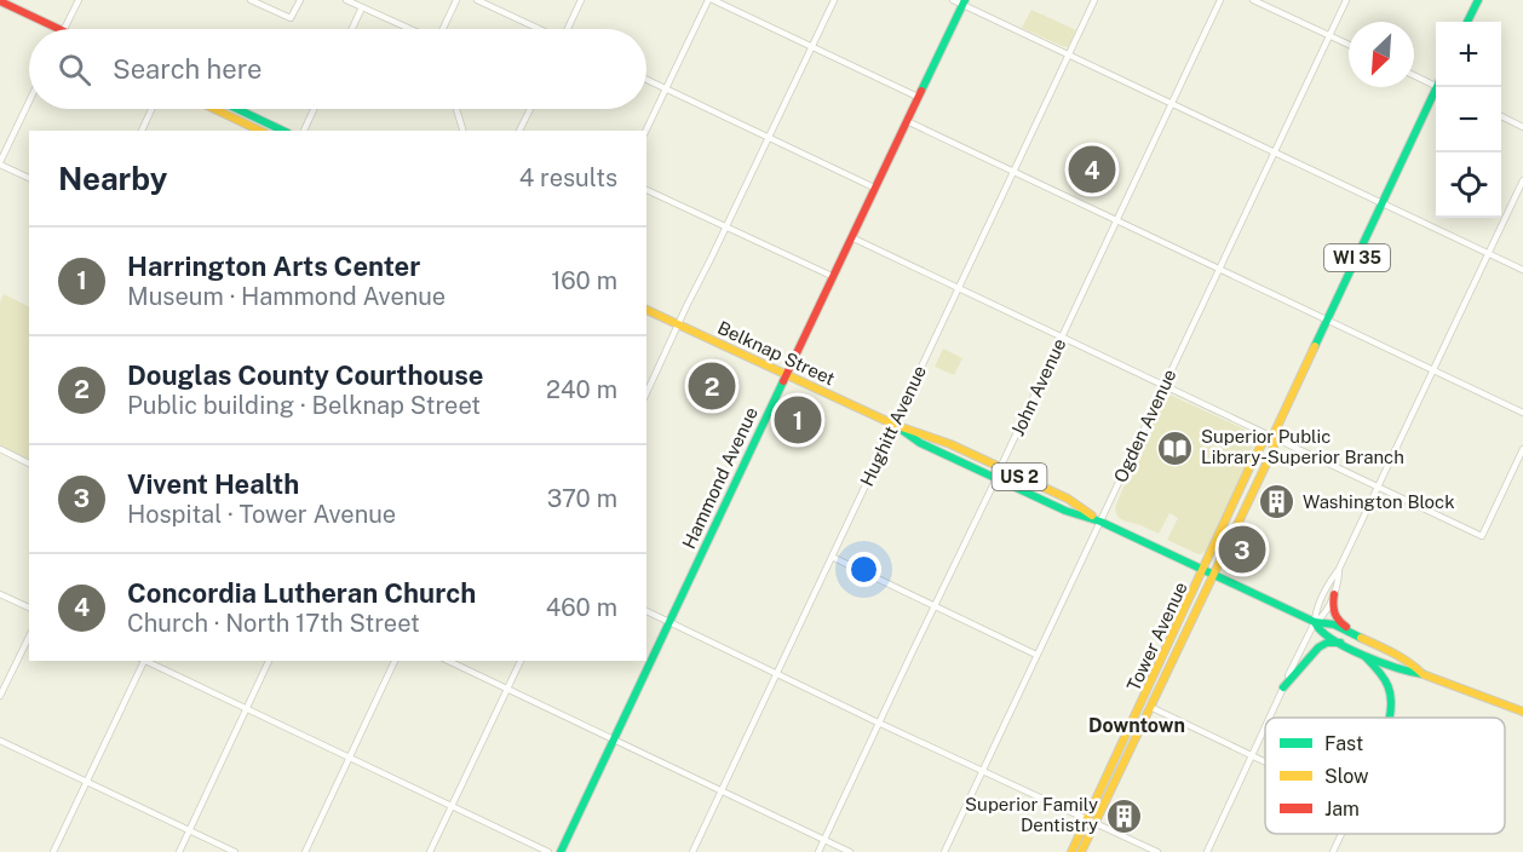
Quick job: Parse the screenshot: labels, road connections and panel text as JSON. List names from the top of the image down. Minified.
{"streets":{"main road":["WI 35","Belknap Street","US 2","Hammond Avenue","Tower Avenue"],"street":["John Avenue","Hughitt Avenue","Ogden Avenue"]},"crossings":[["Belknap Street","John Avenue"],["Belknap Street","Hughitt Avenue"],["Belknap Street","Ogden Avenue"],["Belknap Street","US 2"],["Belknap Street","Hammond Avenue"],["Belknap Street","Tower Avenue"]],"districts":["Downtown"],"places":{"library":["Superior Public Library-Superior Branch"],"building":["Washington Block","Superior Family Dentistry"]},"legend":["Fast","Slow","Jam"],"north":"bottom left","page":{"map_buttons":["+","−"],"search":"Search here","heading":["Nearby","4 results"],"pins":["4","2","1","3"],"list":[{"mark":"1","name":"Harrington Arts Center","note":"Museum · Hammond Avenue","value":"160 m"},{"mark":"2","name":"Douglas County Courthouse","note":"Public building · Belknap Street","value":"240 m"},{"mark":"3","name":"Vivent Health","note":"Hospital · Tower Avenue","value":"370 m"},{"mark":"4","name":"Concordia Lutheran Church","note":"Church · North 17th Street","value":"460 m"}]}}
